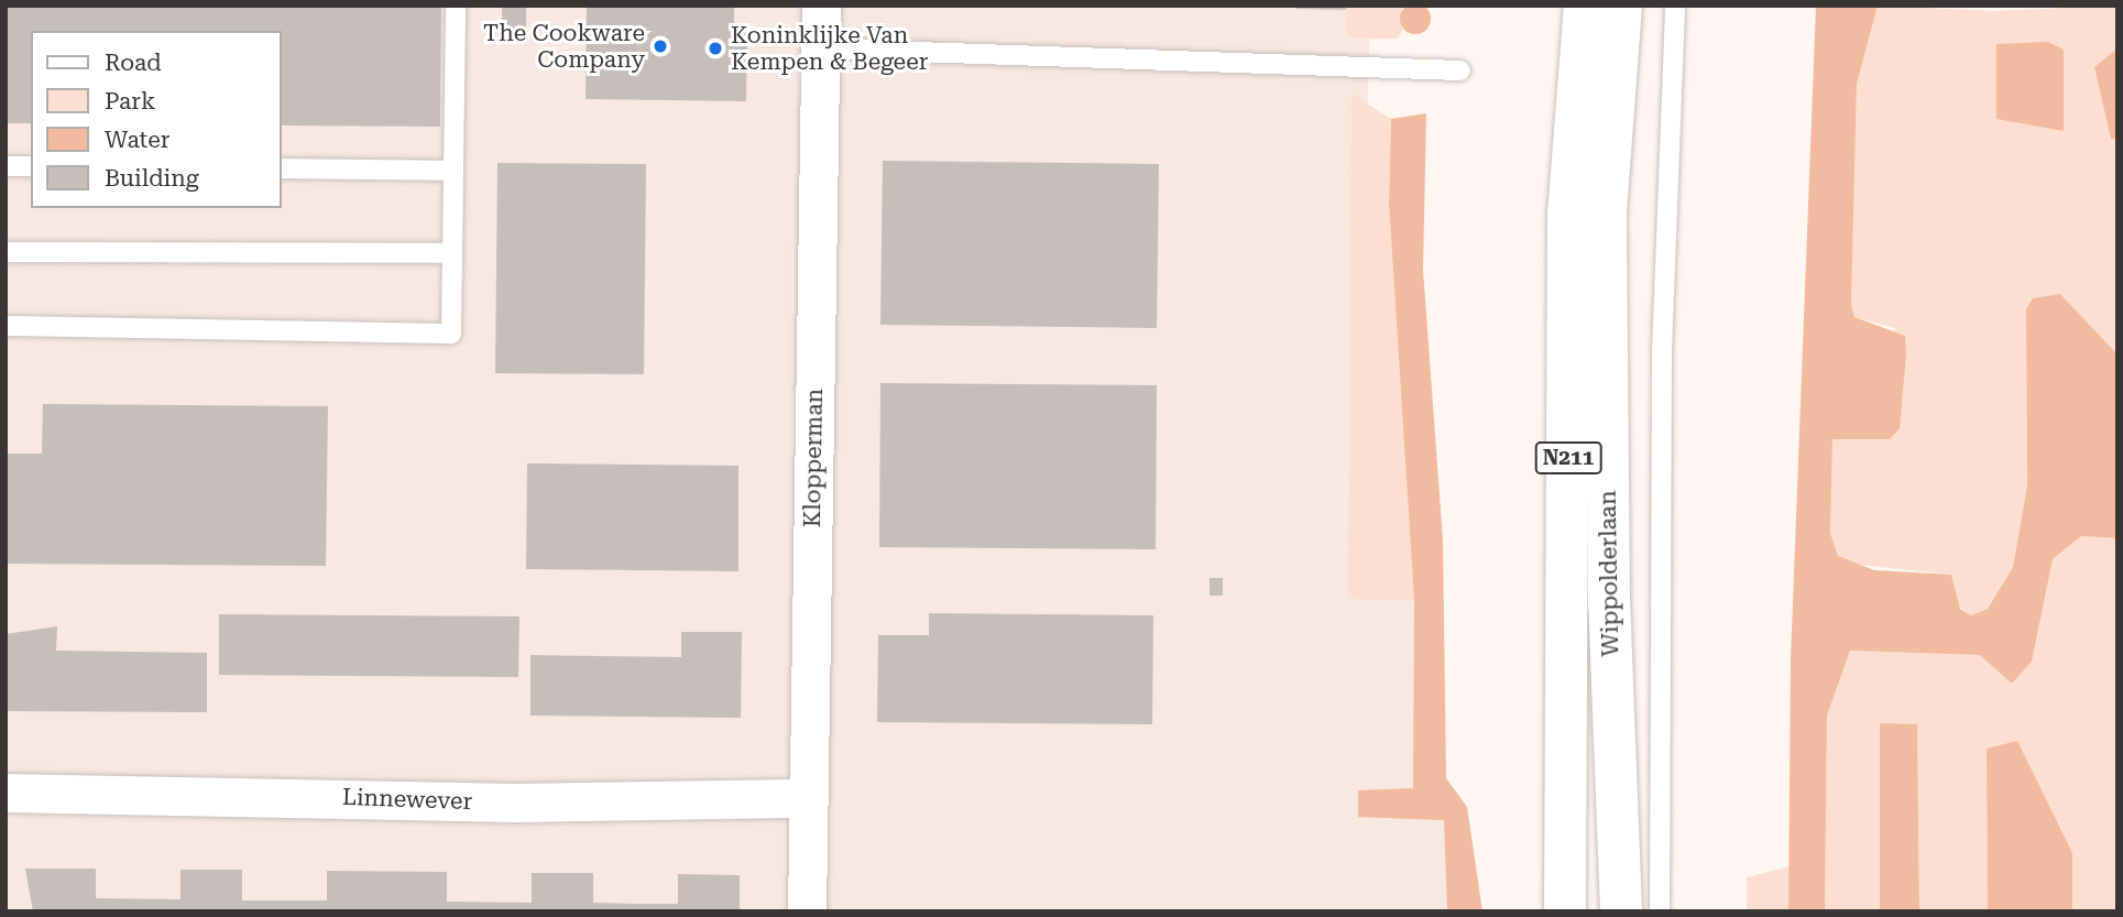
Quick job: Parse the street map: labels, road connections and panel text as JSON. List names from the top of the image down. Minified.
{"streets":{"main road":["N211","Wippolderlaan"],"street":["Klopperman","Linnewever"]},"crossings":[["Klopperman","Linnewever"]],"places":["The Cookware Company","Koninklijke Van Kempen & Begeer"],"legend":["Road","Park","Water","Building"]}
